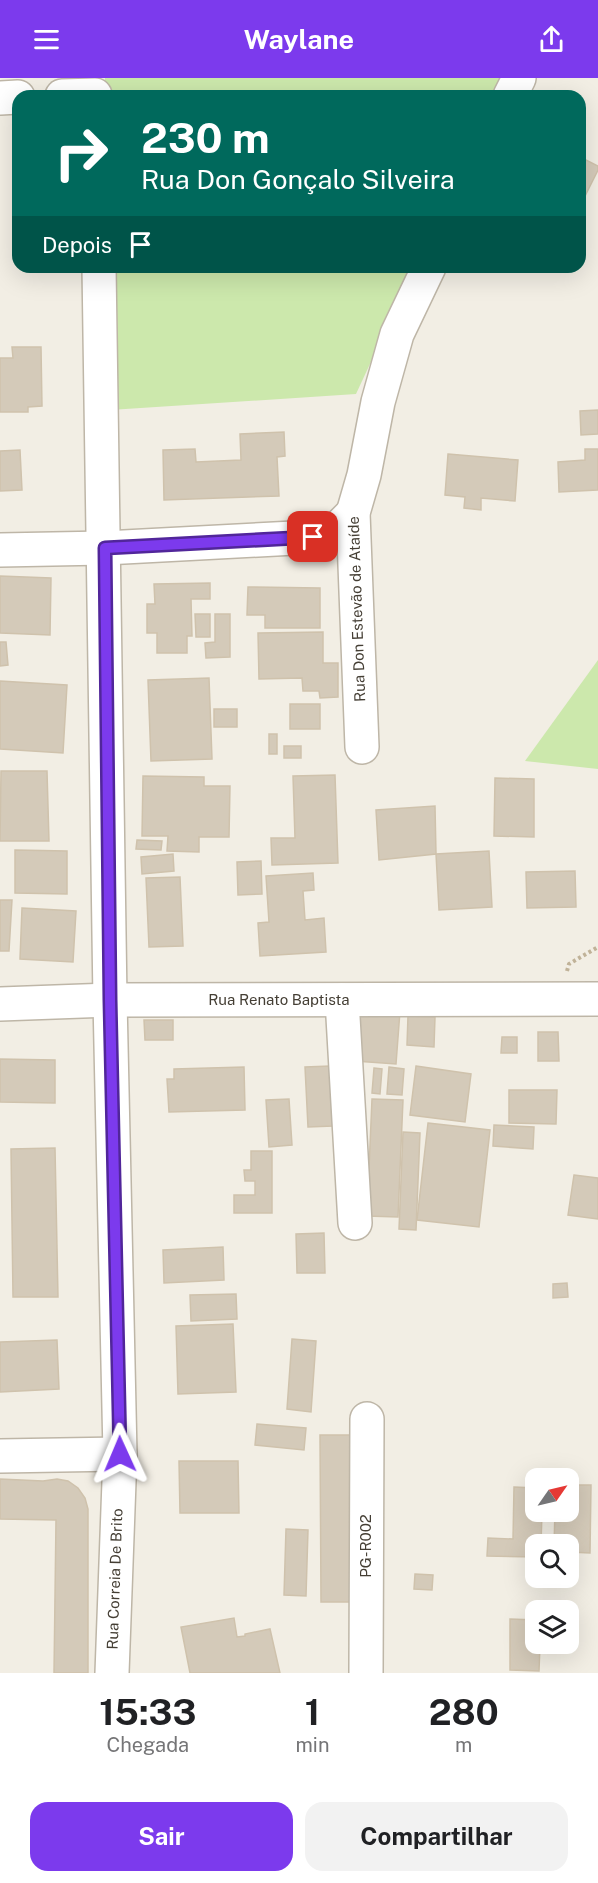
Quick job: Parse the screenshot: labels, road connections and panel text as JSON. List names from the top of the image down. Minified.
{"streets":{"street":["Rua Don Estevão de Ataíde","Rua Renato Baptista","PG-R002","Rua Correia De Brito"]},"crossings":[["Rua Renato Baptista","Rua Correia De Brito"]],"north":"top right","page":{"header":"Waylane","turn":["230 m","Rua Don Gonçalo Silveira"],"then":"Depois","eta":["15:33","Chegada","1","min","280","m"],"buttons":["Sair","Compartilhar"]}}
